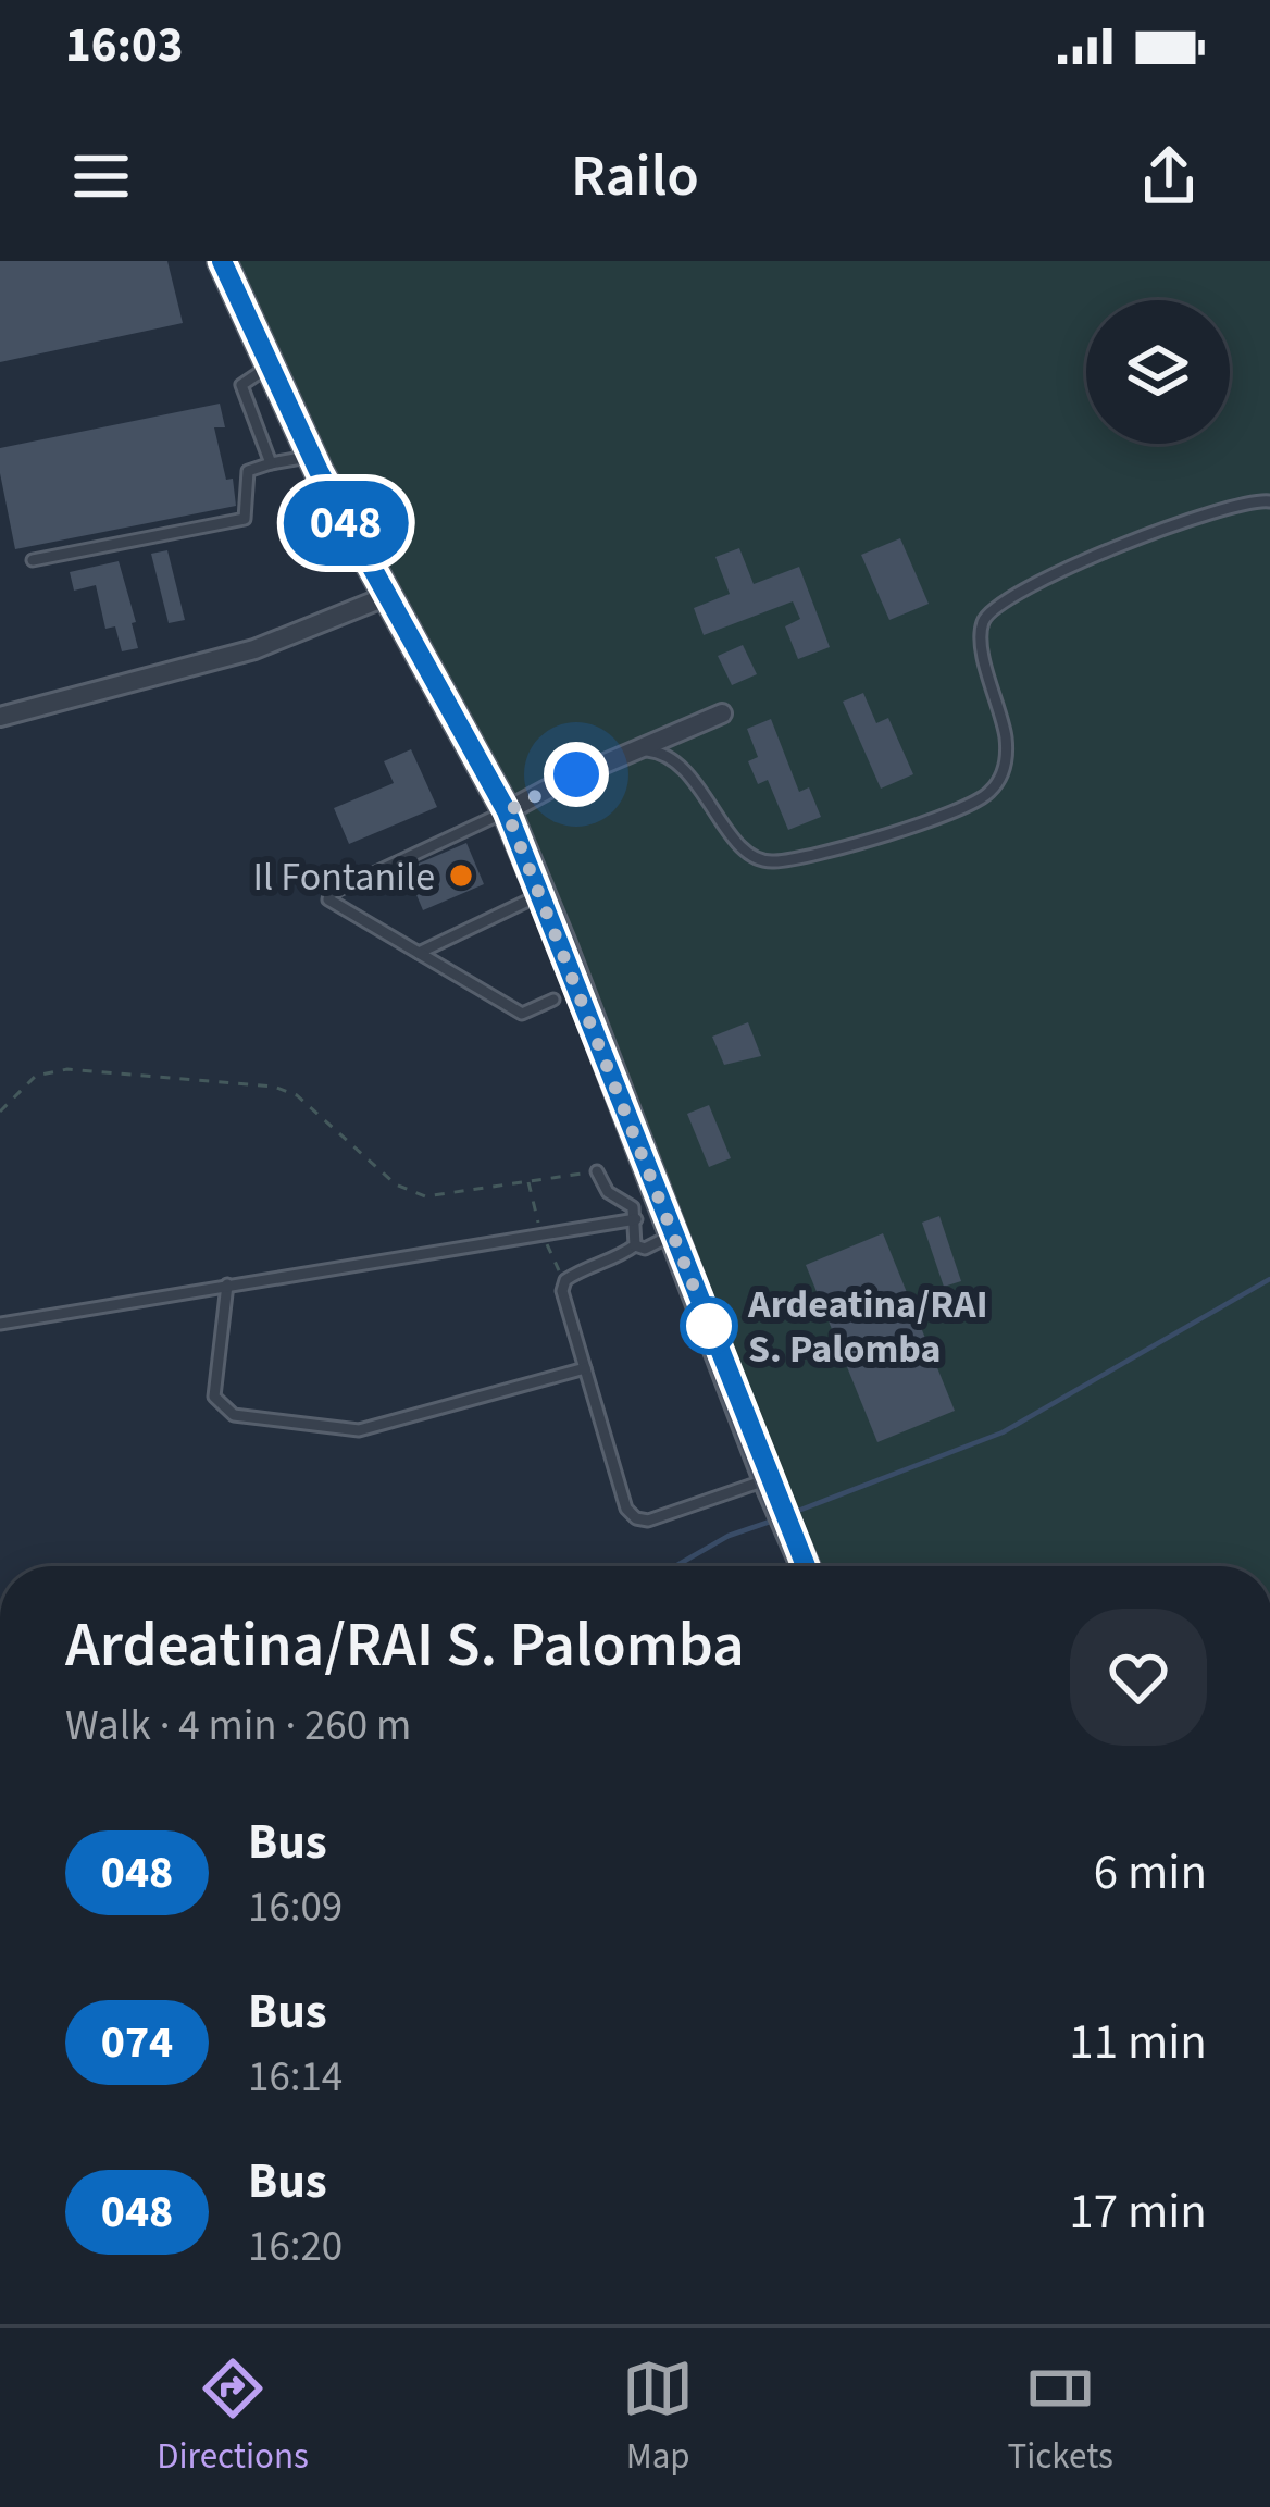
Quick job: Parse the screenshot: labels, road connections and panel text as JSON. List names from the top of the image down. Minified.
{"places":["Il Fontanile","Ardeatina/RAI S. Palomba"],"lines":["bus line 048"],"page":{"status":"16:03","header":"Railo","on_map":"048","heading":["Ardeatina/RAI S. Palomba","Walk · 4 min · 260 m"],"list":[{"mark":"048","name":"Bus","note":"16:09","value":"6 min"},{"mark":"074","name":"Bus","note":"16:14","value":"11 min"},{"mark":"048","name":"Bus","note":"16:20","value":"17 min"}],"tabs":["Directions","Map","Tickets"]}}
